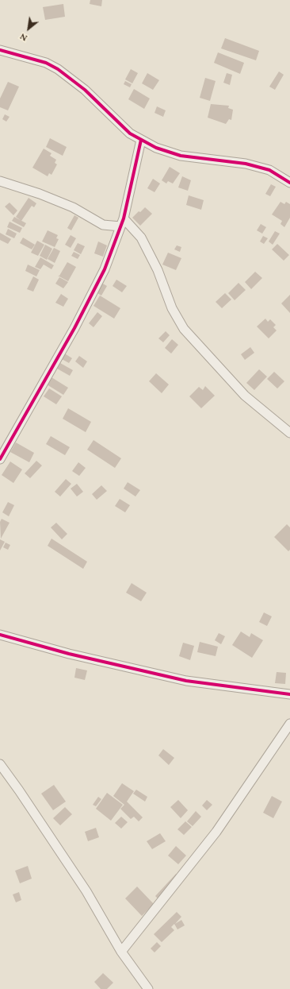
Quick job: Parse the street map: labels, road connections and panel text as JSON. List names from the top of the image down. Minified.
{"north":"bottom left"}
